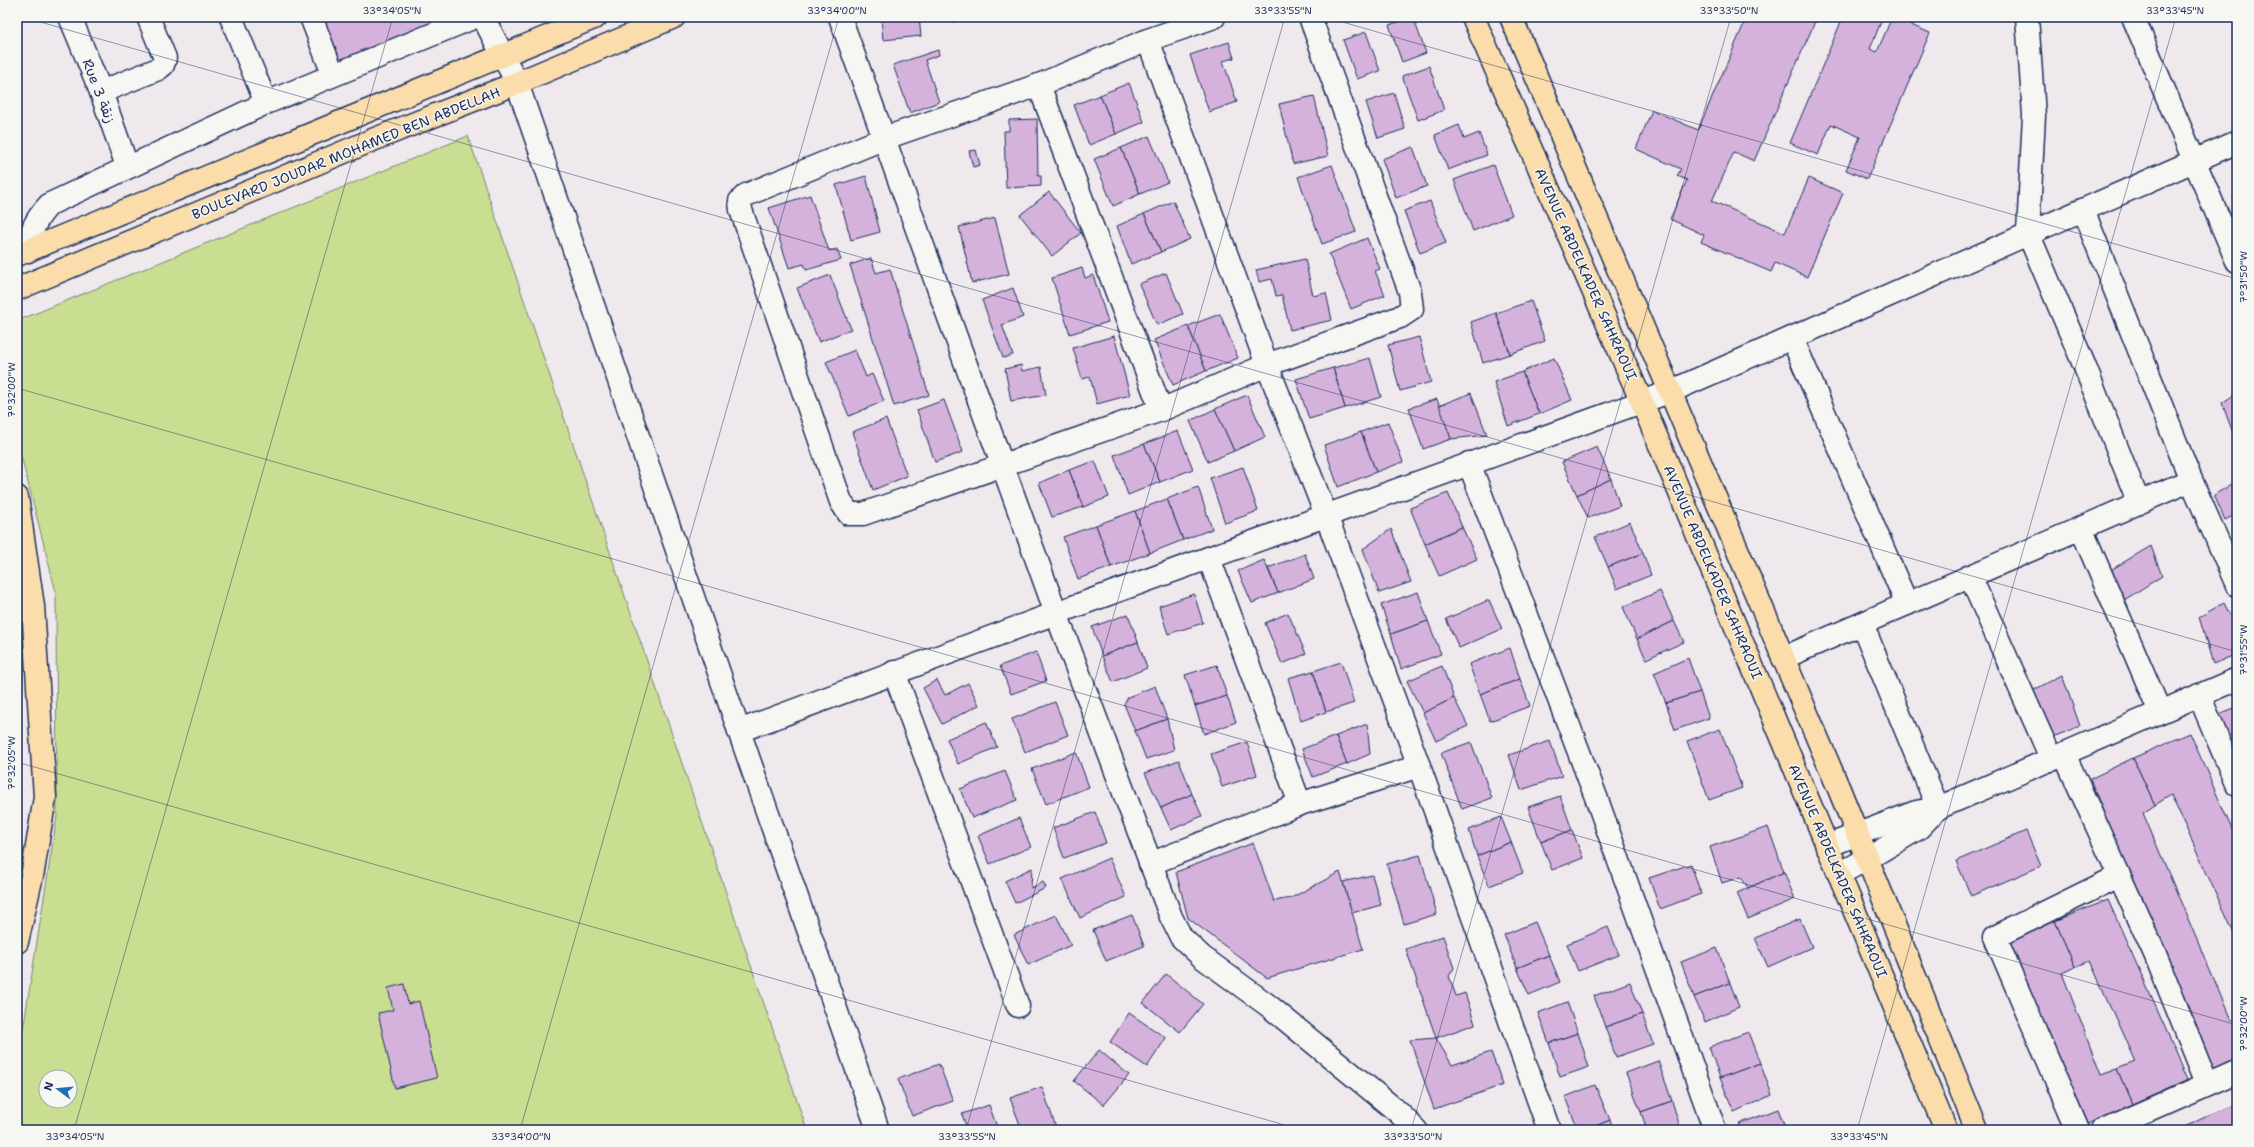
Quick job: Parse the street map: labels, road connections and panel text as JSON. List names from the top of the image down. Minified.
{"streets":{"main road":["BOULEVARD JOUDAR MOHAMED BEN ABDELLAH","AVENUE ABDELKADER SAHRAOUI"],"street":["Rue 3 زنقة"]},"north":"left","coordinates":["33°34'05\"N","33°34'00\"N","33°33'55\"N","33°33'50\"N","33°33'45\"N","7°31'50\"W","7°32'00\"W","7°31'55\"W","7°32'05\"W"]}
